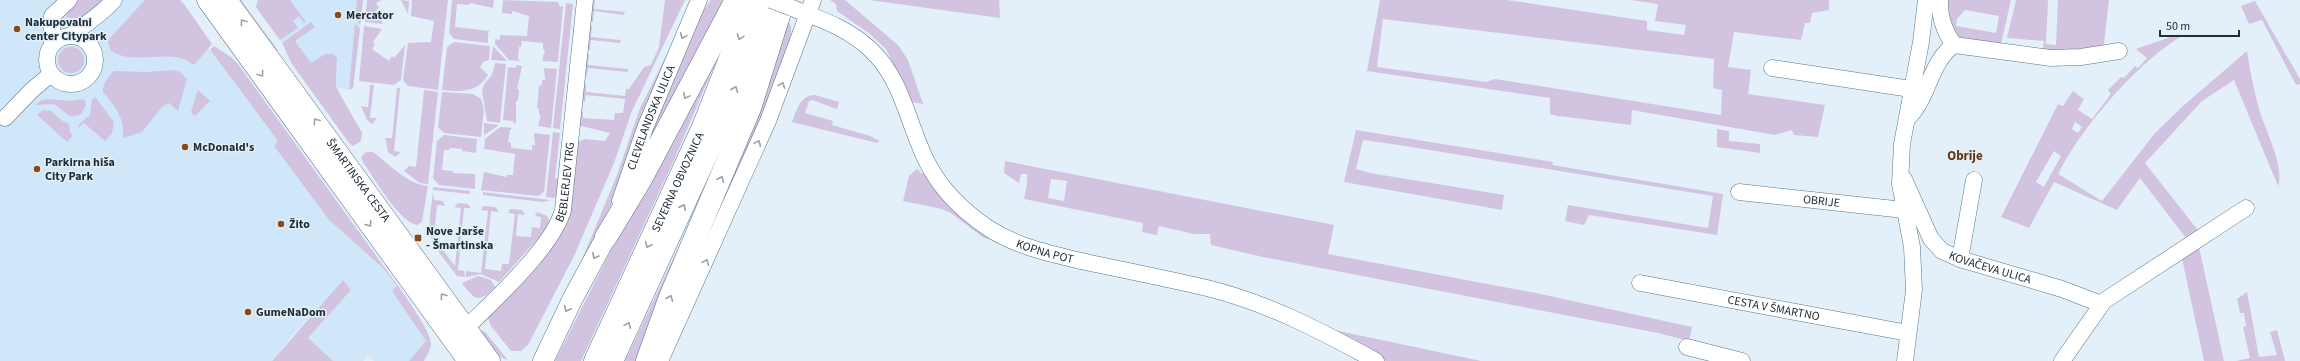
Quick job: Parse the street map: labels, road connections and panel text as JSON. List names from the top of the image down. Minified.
{"streets":{"highway":["SEVERNA OBVOZNICA"],"main road":["ŠMARTINSKA CESTA"],"street":["CLEVELANDSKA ULICA","BEBLERJEV TRG","OBRIJE","KOPNA POT","KOVAČEVA ULICA","CESTA V ŠMARTNO"]},"crossings":[["ŠMARTINSKA CESTA","BEBLERJEV TRG"]],"districts":["Obrije"],"places":{"other":["Mercator","Nakupovalni center Citypark","McDonald's","Parkirna hiša City Park","Žito","GumeNaDom"],"transit":["Nove Jarše - Šmartinska"]},"scale_bar":"50 m"}
